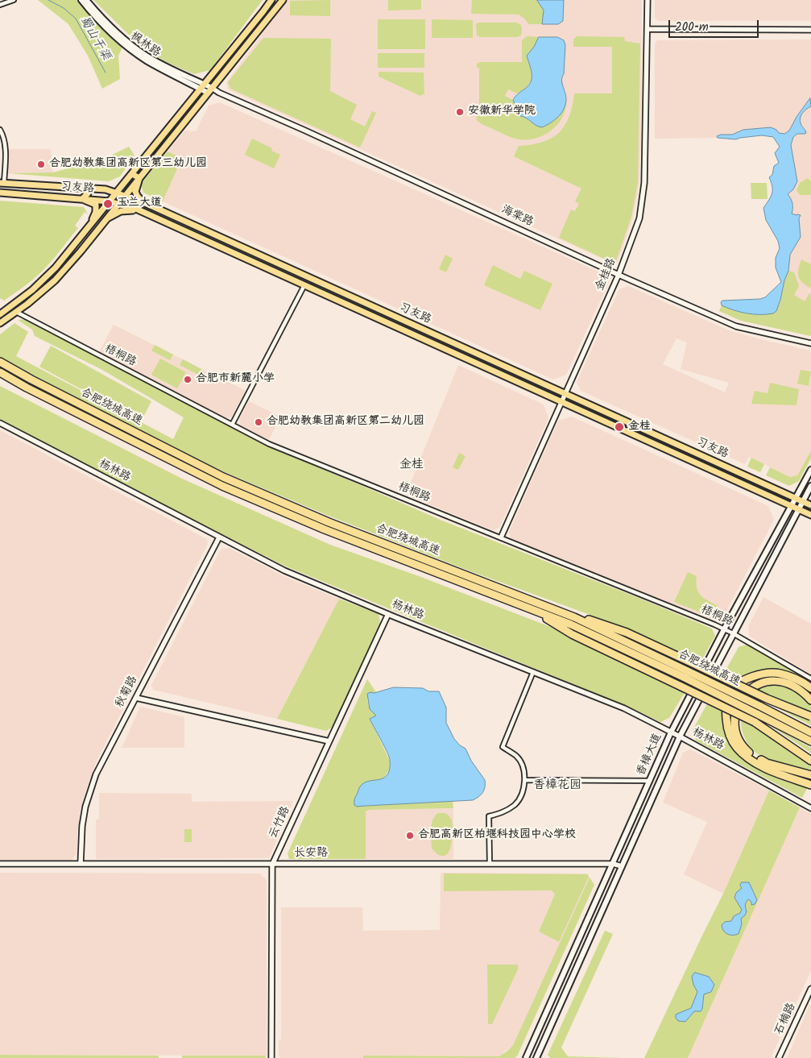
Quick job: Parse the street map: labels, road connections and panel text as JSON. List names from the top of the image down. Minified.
{"streets":{"highway":["合肥绕城高速"],"main road":["枫林路","习友路","香樟大道"],"street":["海棠路","金桂路","梧桐路","杨林路","秋菊路","云竹路","长安路","石楠路"]},"crossings":[["枫林路","海棠路"],["习友路","金桂路"],["习友路","香樟大道"],["海棠路","金桂路"],["金桂路","梧桐路"],["梧桐路","香樟大道"],["杨林路","秋菊路"],["杨林路","香樟大道"],["杨林路","云竹路"],["秋菊路","长安路"],["香樟大道","长安路"],["云竹路","长安路"]],"districts":["金桂","香樟花园"],"water":["蜀山干渠"],"places":["安徽新华学院","合肥幼教集团高新区第三幼儿园","玉兰大道","合肥市新麓小学","合肥幼教集团高新区第二幼儿园","金桂","合肥高新区柏堰科技园中心学校"],"scale_bar":"200 m"}
